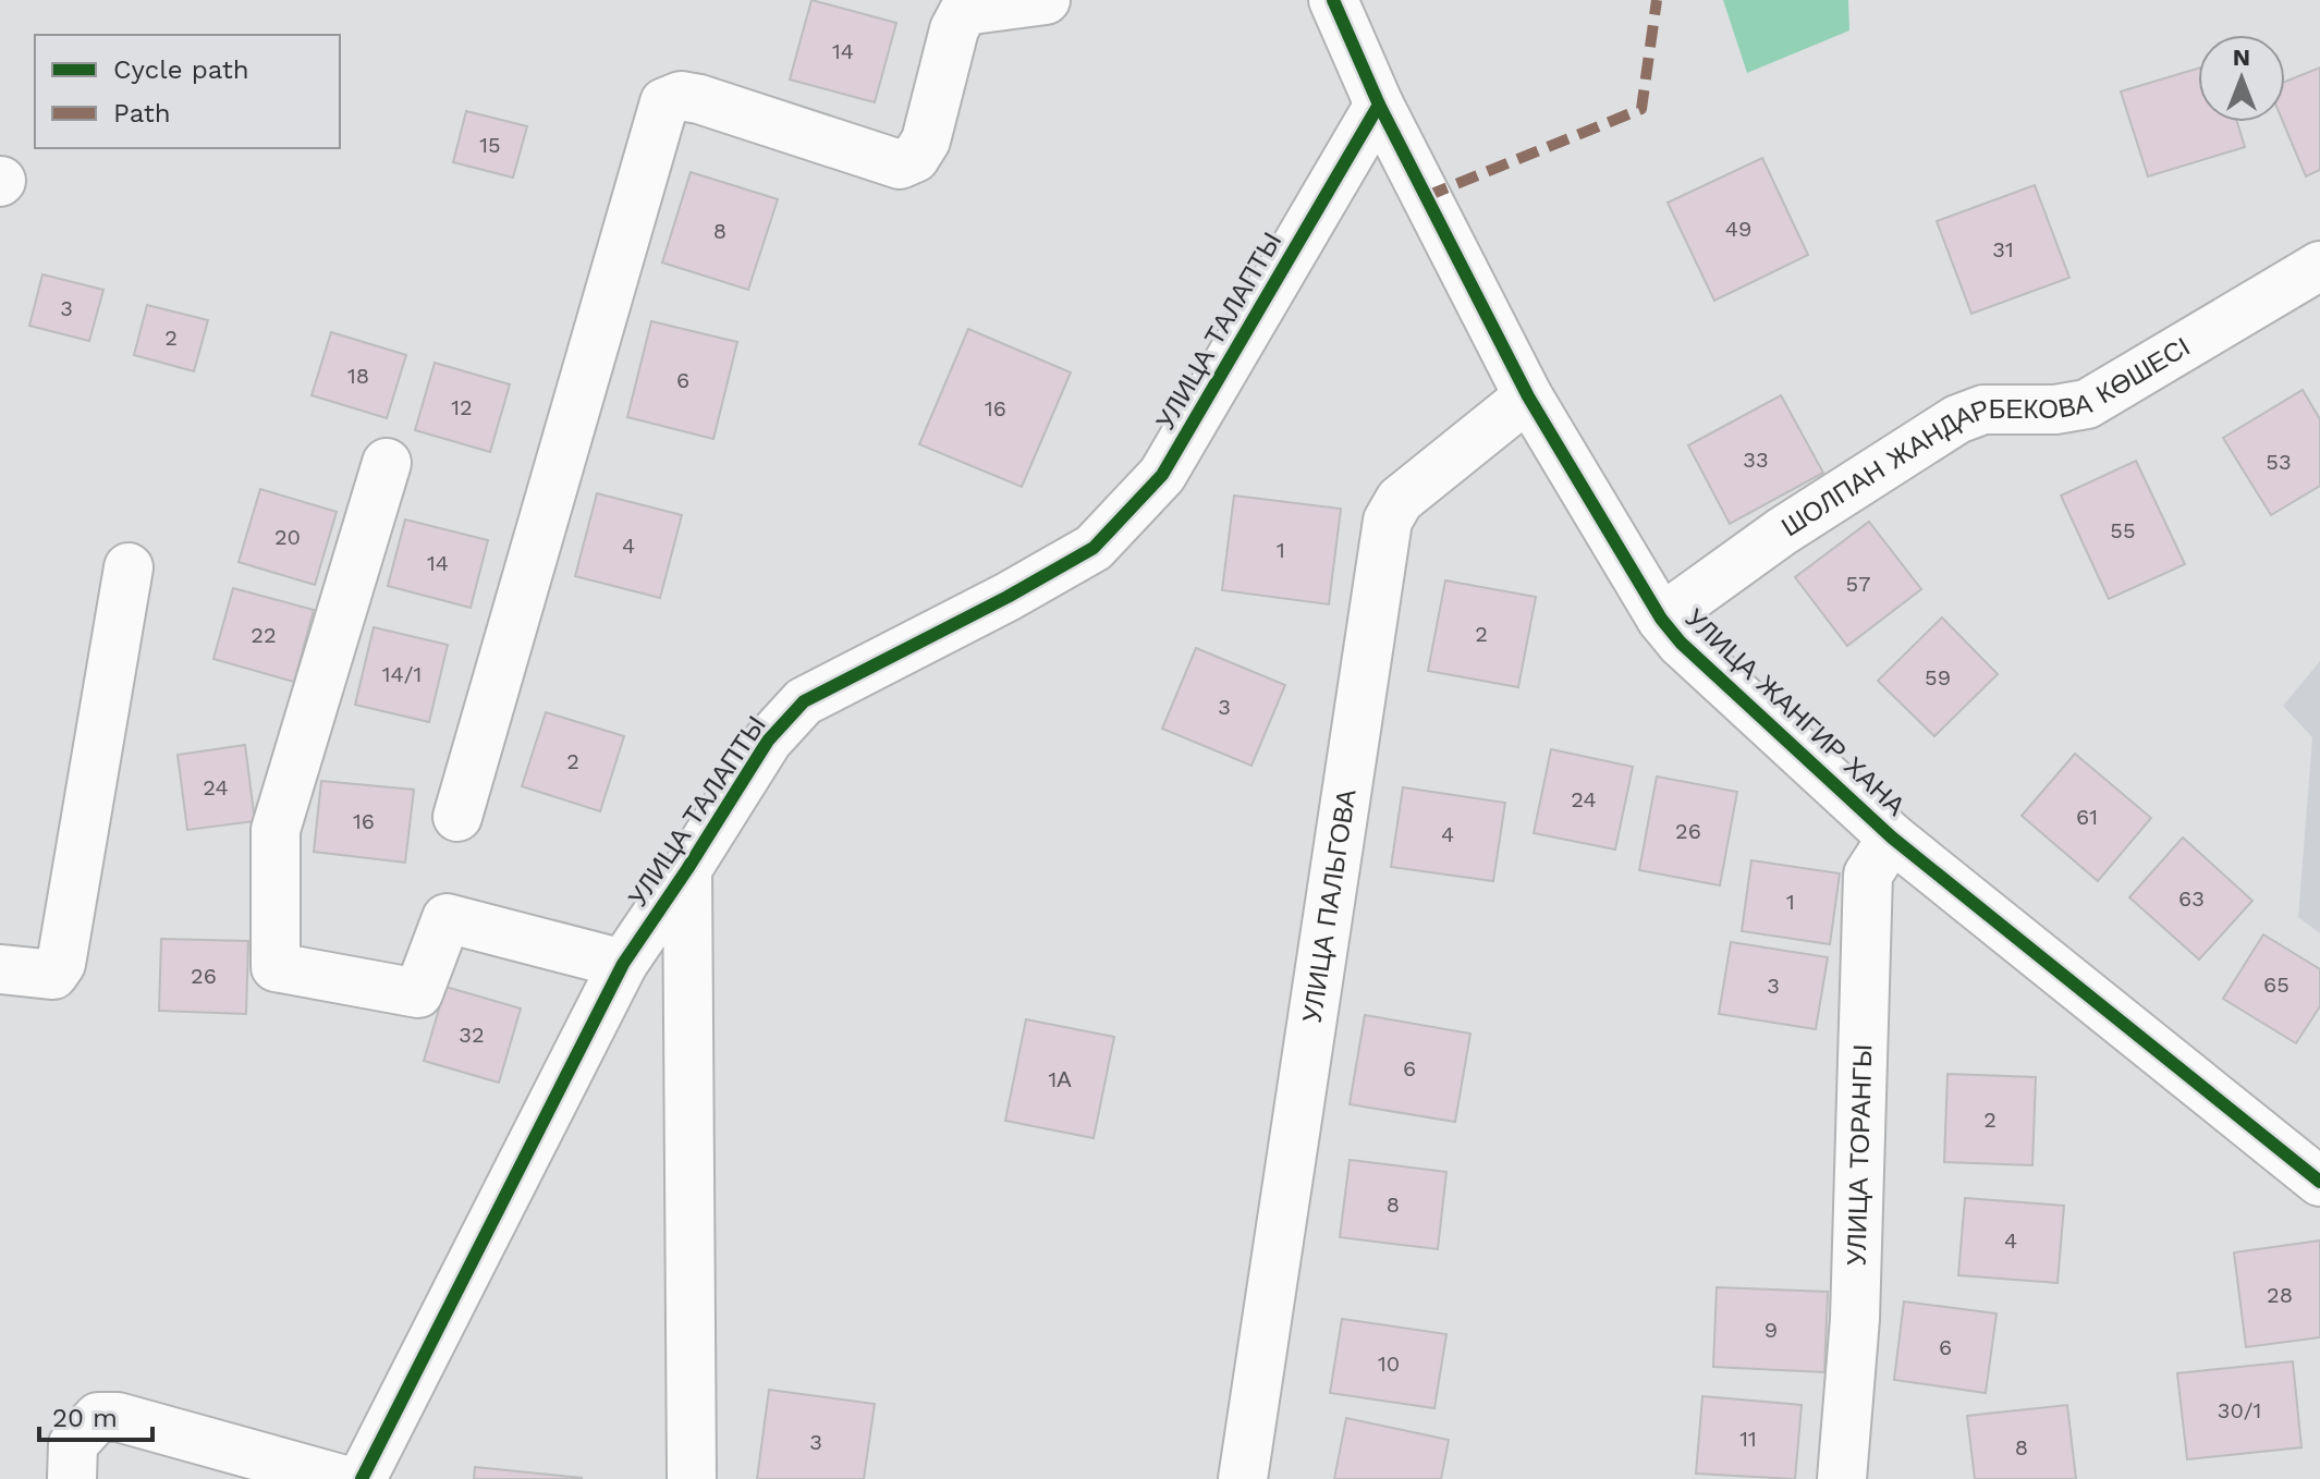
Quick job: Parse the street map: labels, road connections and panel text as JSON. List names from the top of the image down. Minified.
{"streets":{"street":["УЛИЦА ТАЛАПТЫ","ШОЛПАН ЖАНДАРБЕКОВА КӨШЕСІ","УЛИЦА ЖАНГИР ХАНА","УЛИЦА ПАЛЬГОВА","УЛИЦА ТОРАНГЫ"]},"crossings":[["УЛИЦА ТАЛАПТЫ","УЛИЦА ЖАНГИР ХАНА"],["ШОЛПАН ЖАНДАРБЕКОВА КӨШЕСІ","УЛИЦА ЖАНГИР ХАНА"],["УЛИЦА ЖАНГИР ХАНА","УЛИЦА ПАЛЬГОВА"],["УЛИЦА ЖАНГИР ХАНА","УЛИЦА ТОРАНГЫ"]],"house_numbers":["14","15","49","8","31","3","2","18","6","12","16","33","53","55","20","4","1","14","57","2","22","14/1","59","3","2","24","24","61","16","26","4","63","1","26","65","3","32","6","1А","2","8","4","28","9","6","10","30/1","11","3","8"],"legend":["Cycle path","Path"],"scale_bar":"20 m","north":"top"}
